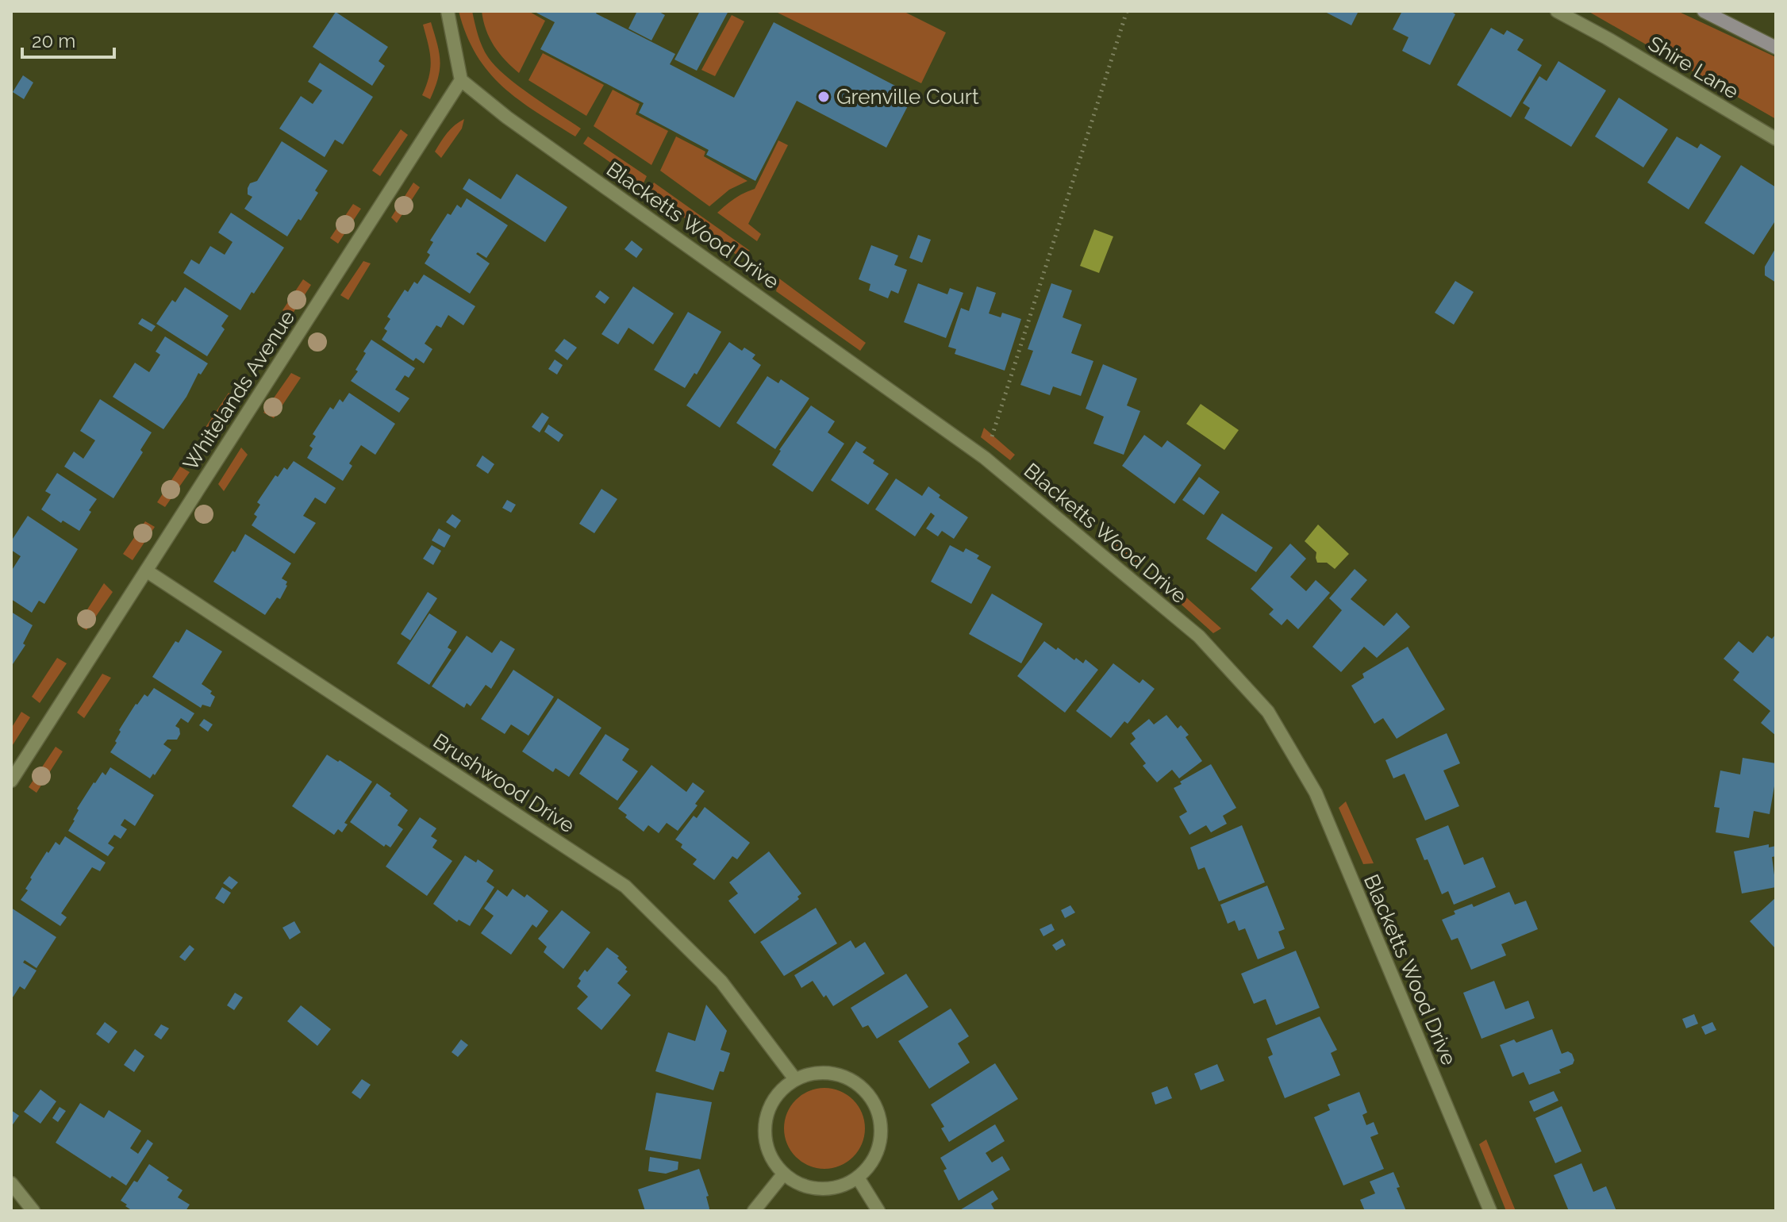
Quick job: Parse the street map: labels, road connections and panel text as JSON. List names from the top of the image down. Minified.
{"streets":{"street":["Shire Lane","Blacketts Wood Drive","Whitelands Avenue","Brushwood Drive"]},"crossings":[["Blacketts Wood Drive","Whitelands Avenue"],["Whitelands Avenue","Brushwood Drive"]],"places":["Grenville Court"],"scale_bar":"20 m"}
